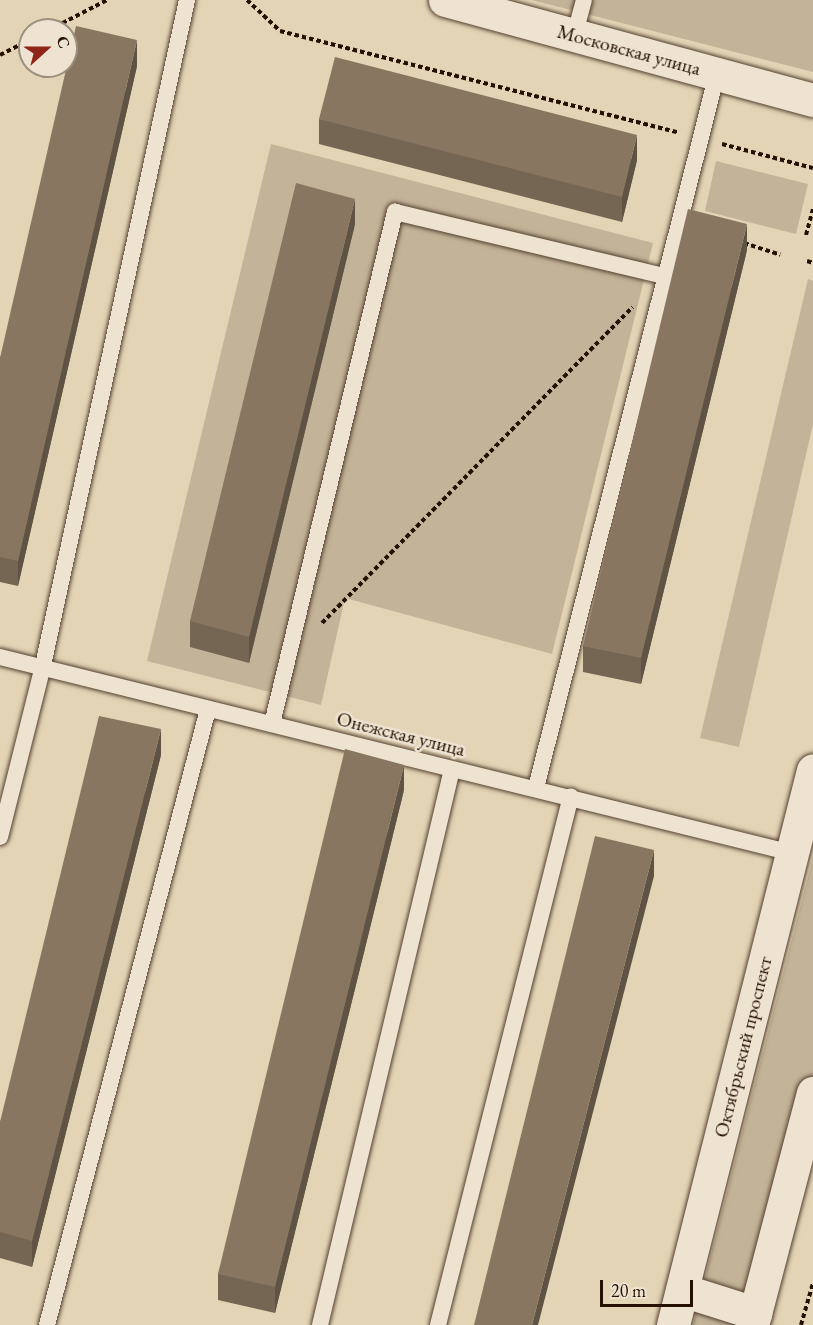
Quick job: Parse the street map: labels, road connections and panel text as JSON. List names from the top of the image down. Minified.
{"streets":{"main road":["Московская улица","Октябрьский проспект"],"lane":["Онежская улица"]},"crossings":[["Онежская улица","Октябрьский проспект"]],"scale_bar":"20 m","north":"right"}
